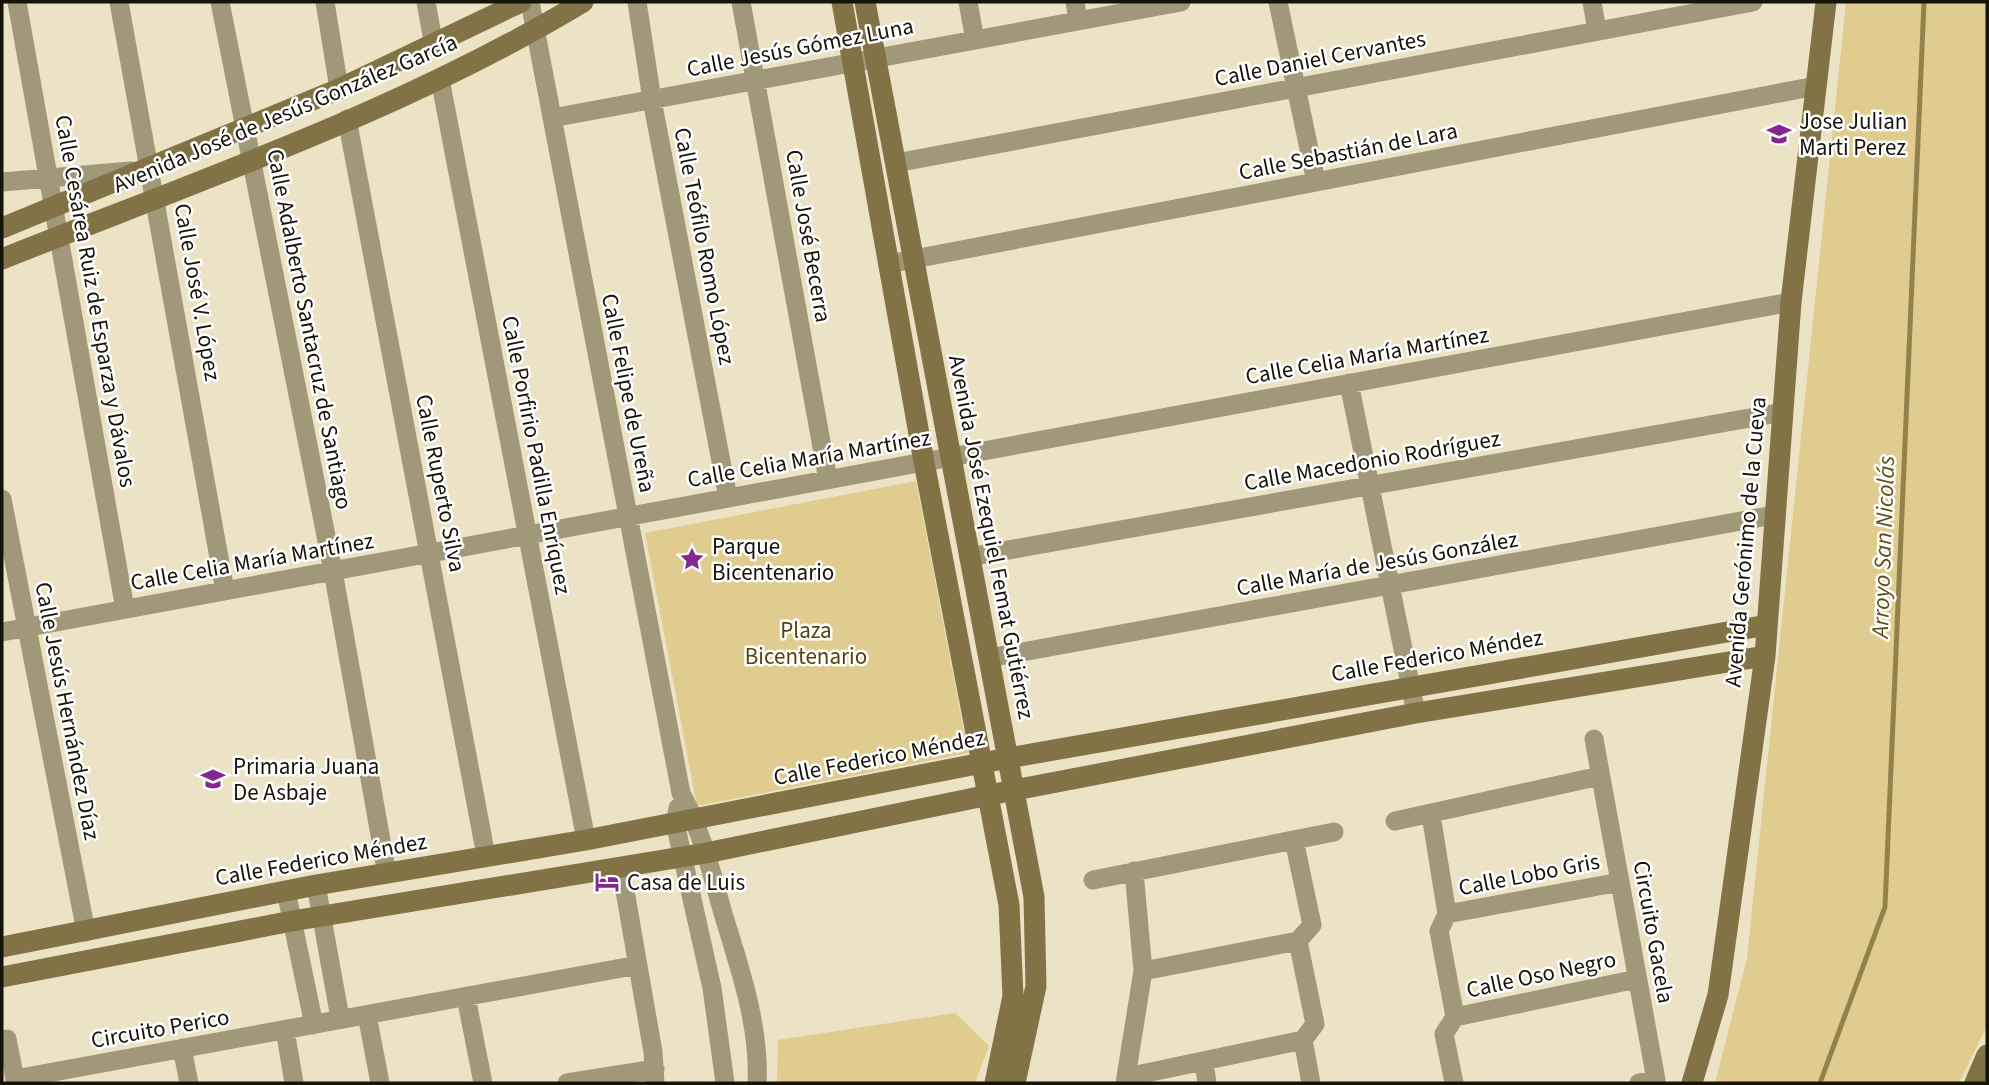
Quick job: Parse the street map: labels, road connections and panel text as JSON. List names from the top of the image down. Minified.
{"streets":{"street":["Calle Jesús Gómez Luna","Calle Daniel Cervantes","Avenida José de Jesús González García","Calle Sebastián de Lara","Calle José Becerra","Calle Teófilo Romo López","Calle José V. López","Calle Cesárea Ruiz de Esparza y Dávalos","Calle Adalberto Santacruz de Santiago","Calle Celia María Martínez","Calle Felipe de Ureña","Calle Porfirio Padilla Enríquez","Calle Macedonio Rodríguez","Calle Ruperto Silva","Avenida José Ezequiel Femat Gutiérrez","Avenida Gerónimo de la Cueva","Calle María de Jesús González","Calle Federico Méndez","Calle Jesús Hernández Díaz","Calle Lobo Gris","Circuito Gacela","Calle Oso Negro","Circuito Perico"]},"crossings":[["Calle Jesús Gómez Luna","Calle José Becerra"],["Calle Jesús Gómez Luna","Calle Teófilo Romo López"],["Calle Jesús Gómez Luna","Calle Felipe de Ureña"],["Calle Jesús Gómez Luna","Avenida José Ezequiel Femat Gutiérrez"],["Calle Daniel Cervantes","Avenida José Ezequiel Femat Gutiérrez"],["Avenida José de Jesús González García","Calle José V. López"],["Avenida José de Jesús González García","Calle Cesárea Ruiz de Esparza y Dávalos"],["Avenida José de Jesús González García","Calle Adalberto Santacruz de Santiago"],["Avenida José de Jesús González García","Calle Felipe de Ureña"],["Avenida José de Jesús González García","Calle Porfirio Padilla Enríquez"],["Avenida José de Jesús González García","Calle Ruperto Silva"],["Calle Sebastián de Lara","Avenida José Ezequiel Femat Gutiérrez"],["Calle Sebastián de Lara","Avenida Gerónimo de la Cueva"],["Calle José Becerra","Calle Celia María Martínez"],["Calle Teófilo Romo López","Calle Celia María Martínez"],["Calle José V. López","Calle Celia María Martínez"],["Calle Cesárea Ruiz de Esparza y Dávalos","Calle Celia María Martínez"],["Calle Adalberto Santacruz de Santiago","Calle Celia María Martínez"],["Calle Adalberto Santacruz de Santiago","Calle Federico Méndez"],["Calle Celia María Martínez","Calle Felipe de Ureña"],["Calle Celia María Martínez","Calle Porfirio Padilla Enríquez"],["Calle Celia María Martínez","Calle Ruperto Silva"],["Calle Celia María Martínez","Avenida José Ezequiel Femat Gutiérrez"],["Calle Celia María Martínez","Avenida Gerónimo de la Cueva"],["Calle Celia María Martínez","Calle Jesús Hernández Díaz"],["Calle Felipe de Ureña","Calle Federico Méndez"],["Calle Porfirio Padilla Enríquez","Calle Federico Méndez"],["Calle Macedonio Rodríguez","Avenida José Ezequiel Femat Gutiérrez"],["Calle Macedonio Rodríguez","Avenida Gerónimo de la Cueva"],["Calle Ruperto Silva","Calle Federico Méndez"],["Avenida José Ezequiel Femat Gutiérrez","Calle María de Jesús González"],["Avenida José Ezequiel Femat Gutiérrez","Calle Federico Méndez"],["Avenida Gerónimo de la Cueva","Calle María de Jesús González"],["Avenida Gerónimo de la Cueva","Calle Federico Méndez"],["Calle Federico Méndez","Calle Jesús Hernández Díaz"],["Calle Lobo Gris","Circuito Gacela"],["Circuito Gacela","Calle Oso Negro"]],"water":["Arroyo San Nicolás"],"parks":["Plaza Bicentenario"],"places":{"school or university":["Jose Julian Marti Perez","Primaria Juana De Asbaje"],"place":["Parque Bicentenario"],"hotel":["Casa de Luis"]}}
